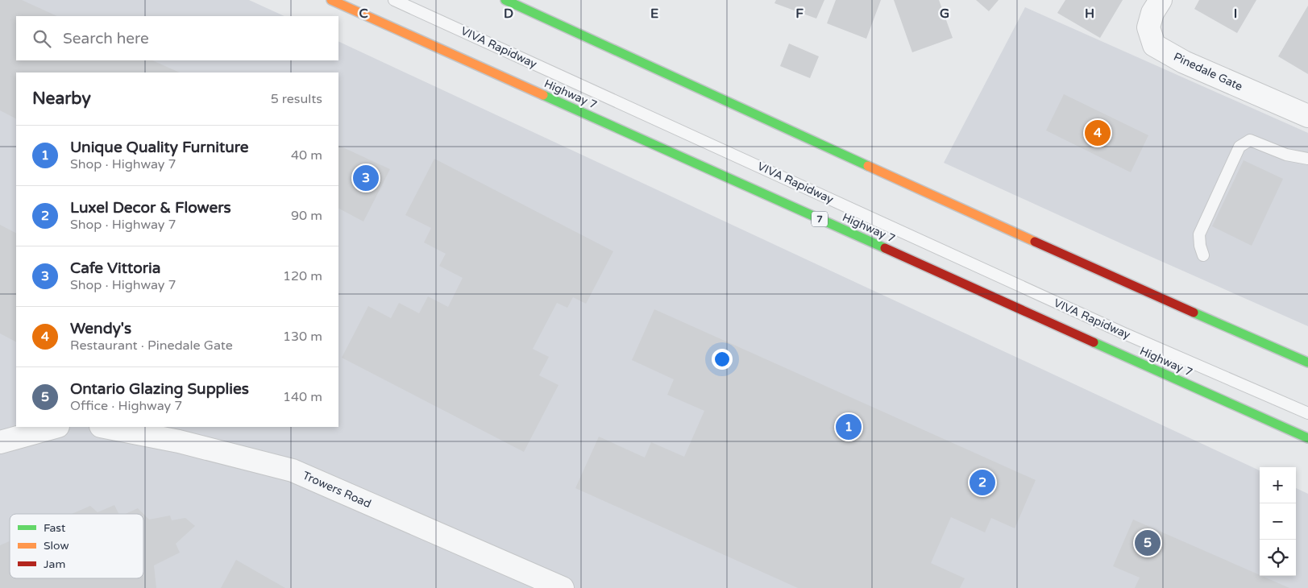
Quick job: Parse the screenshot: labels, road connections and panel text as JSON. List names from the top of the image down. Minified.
{"streets":{"main road":["Highway 7","7"],"street":["Pinedale Gate","Trowers Road"],"lane":["VIVA Rapidway"]},"legend":["Fast","Slow","Jam"],"page":{"search":"Search here","heading":["Nearby","5 results"],"pins":["4","3","1","2","5"],"list":[{"mark":"1","name":"Unique Quality Furniture","note":"Shop · Highway 7","value":"40 m"},{"mark":"2","name":"Luxel Decor & Flowers","note":"Shop · Highway 7","value":"90 m"},{"mark":"3","name":"Cafe Vittoria","note":"Shop · Highway 7","value":"120 m"},{"mark":"4","name":"Wendy's","note":"Restaurant · Pinedale Gate","value":"130 m"},{"mark":"5","name":"Ontario Glazing Supplies","note":"Office · Highway 7","value":"140 m"}],"map_buttons":["+","−"]},"grid":{"columns":["C","D","E","F","G","H","I"]}}
